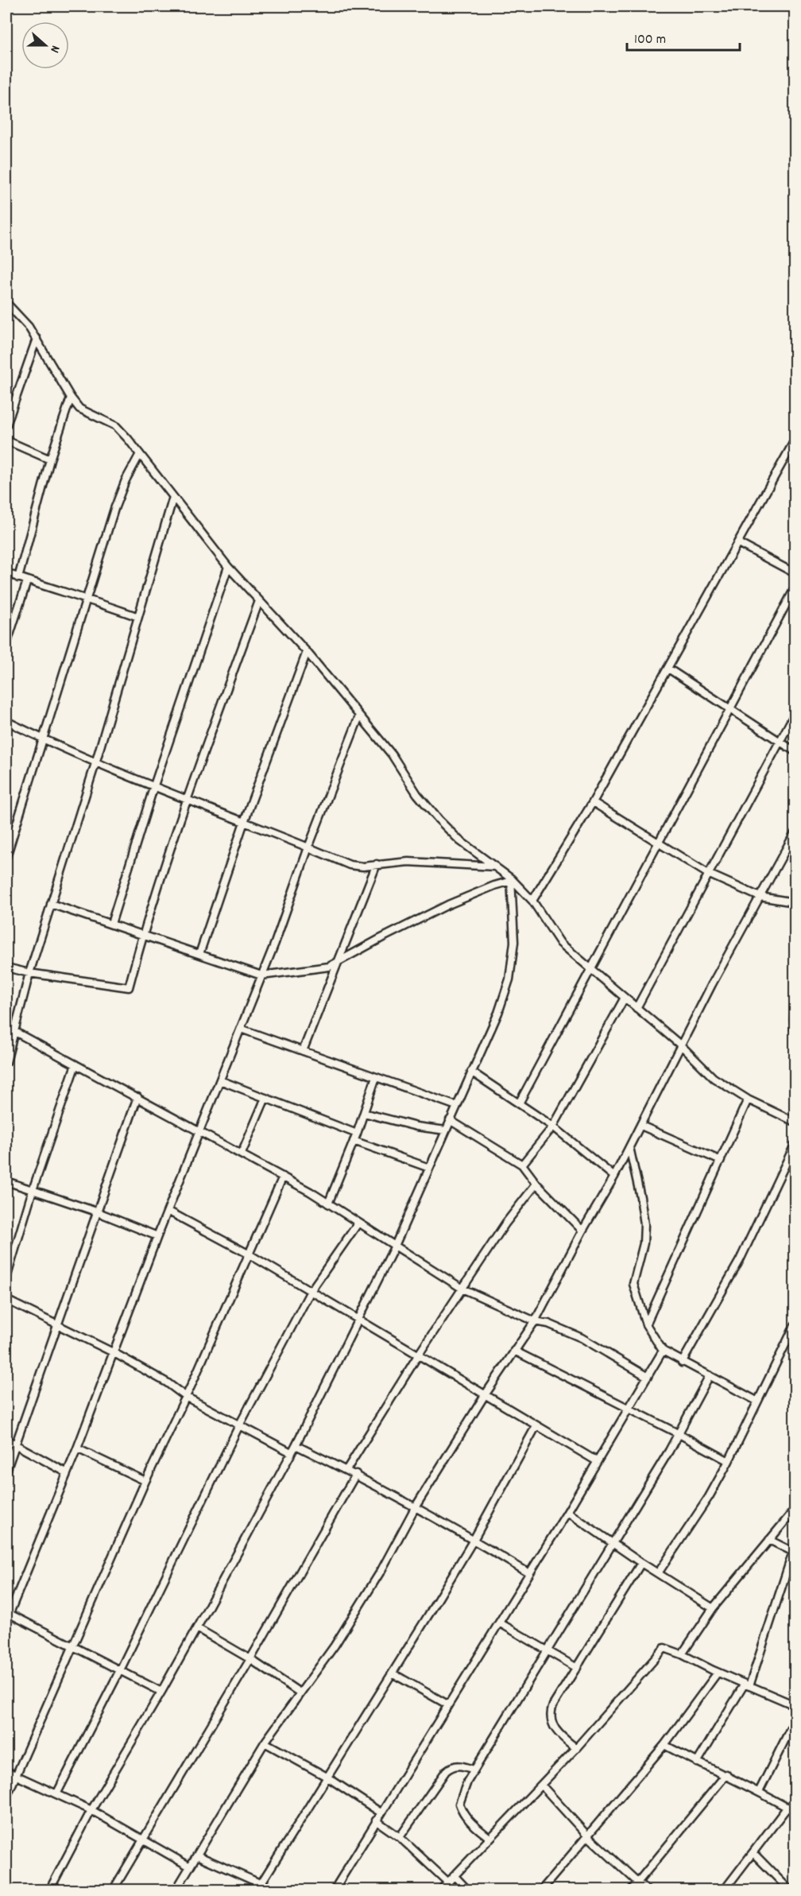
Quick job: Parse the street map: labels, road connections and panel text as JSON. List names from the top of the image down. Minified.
{"scale_bar":"100 m","north":"right"}
